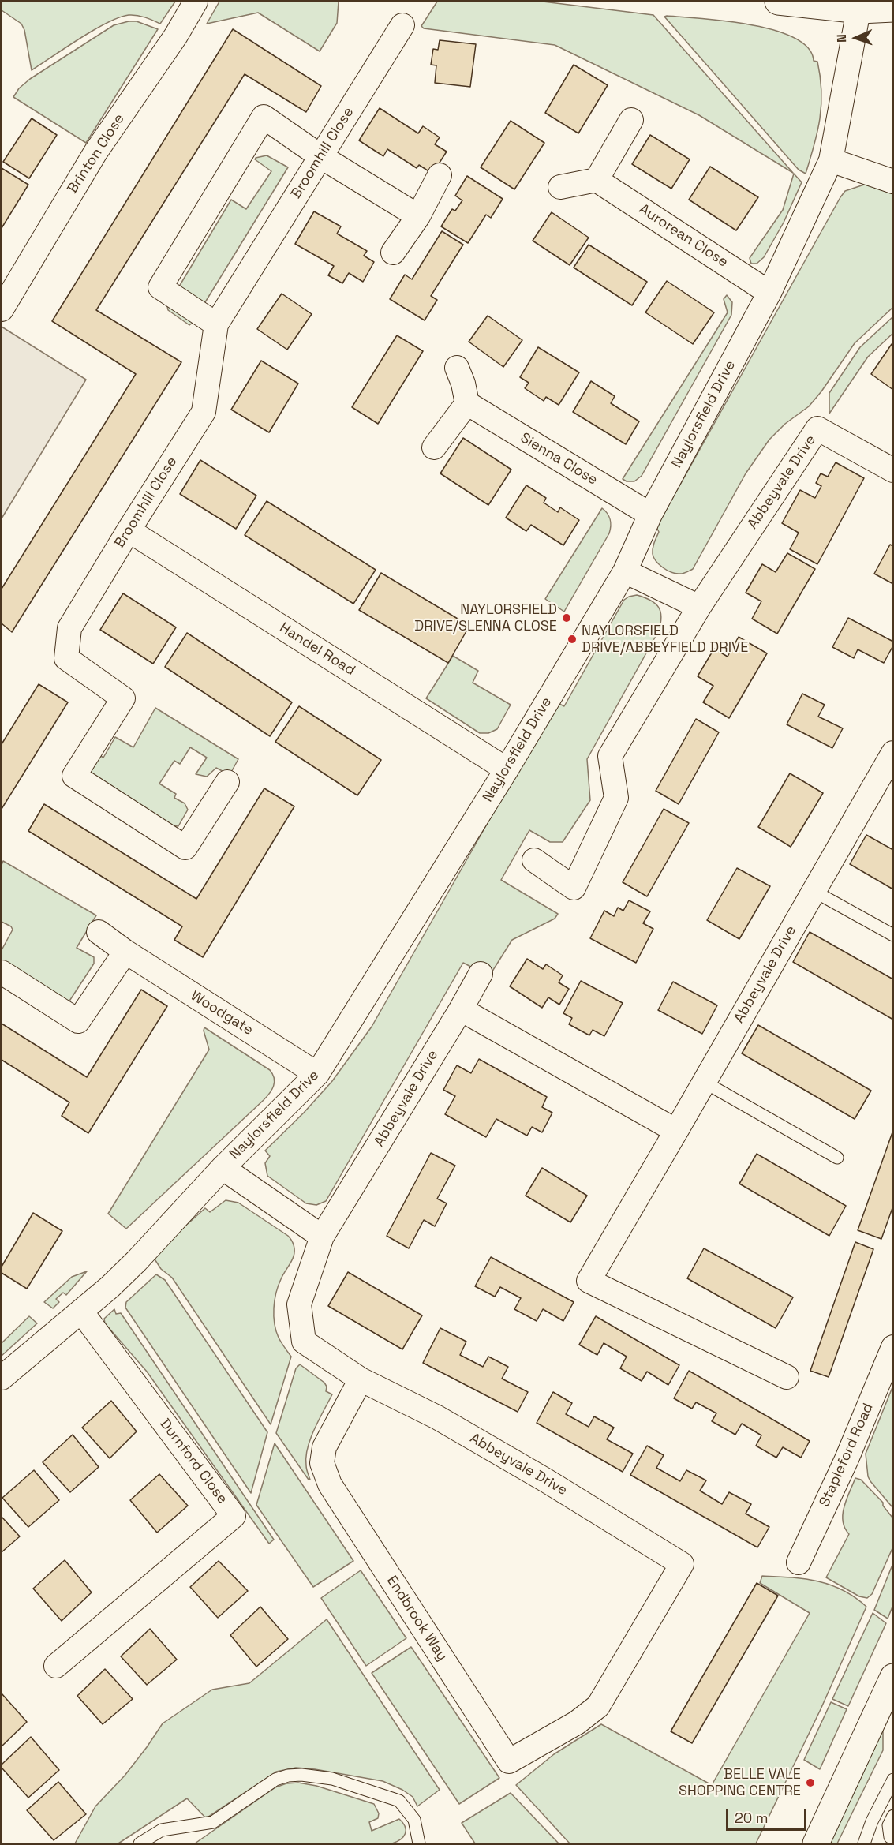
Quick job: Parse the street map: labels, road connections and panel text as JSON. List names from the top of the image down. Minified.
{"streets":{"street":["Broomhill Close","Brinton Close","Aurorean Close","Naylorsfield Drive","Sienna Close","Abbeyvale Drive","Handel Road","Woodgate","Stapleford Road","Durnford Close","Endbrook Way"]},"crossings":[["Broomhill Close","Handel Road"],["Aurorean Close","Naylorsfield Drive"],["Naylorsfield Drive","Sienna Close"],["Naylorsfield Drive","Handel Road"],["Naylorsfield Drive","Woodgate"],["Naylorsfield Drive","Durnford Close"],["Abbeyvale Drive","Endbrook Way"]],"places":["NAYLORSFIELD DRIVE/SLENNA CLOSE","NAYLORSFIELD DRIVE/ABBEYFIELD DRIVE","BELLE VALE SHOPPING CENTRE"],"scale_bar":"20 m","north":"left"}
